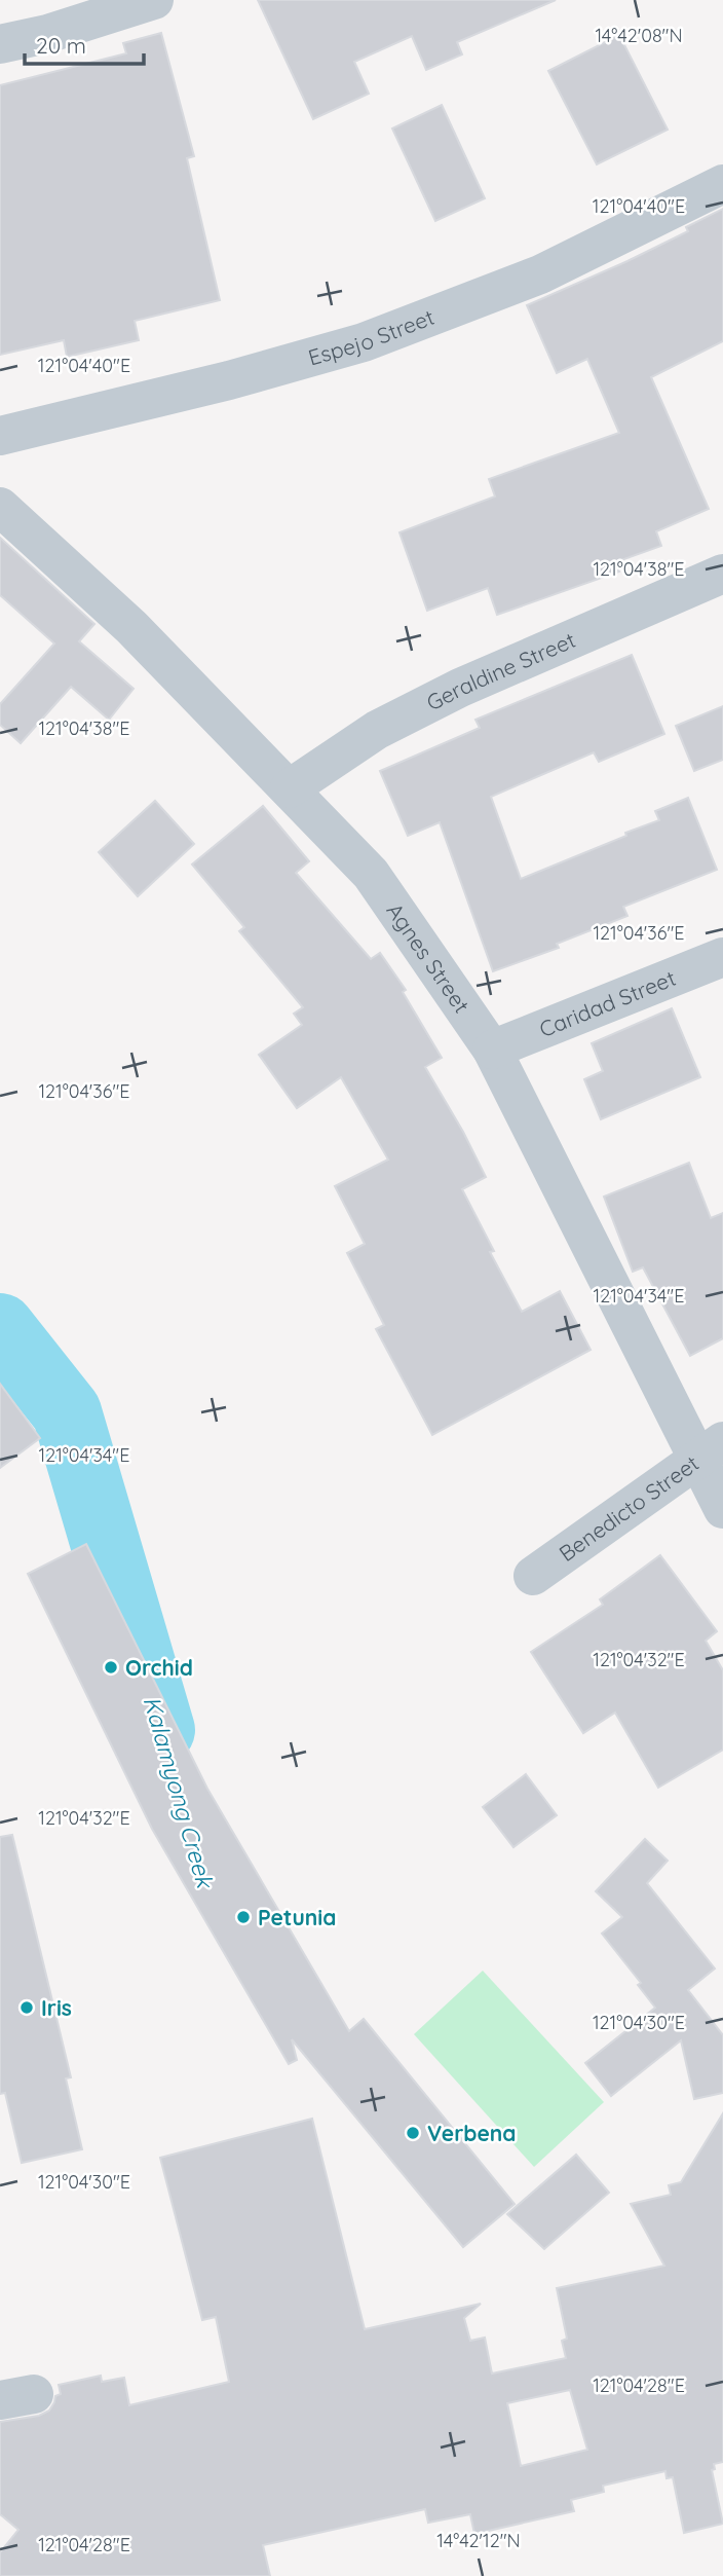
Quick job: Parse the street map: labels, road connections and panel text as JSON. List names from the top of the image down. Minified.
{"streets":{"street":["Espejo Street","Geraldine Street","Agnes Street","Caridad Street","Benedicto Street"]},"crossings":[["Geraldine Street","Agnes Street"],["Agnes Street","Caridad Street"],["Agnes Street","Benedicto Street"]],"water":["Kalamyong Creek"],"places":["Orchid","Petunia","Iris","Verbena"],"scale_bar":"20 m","coordinates":["14°42'08\"N","121°04'40\"E","121°04'38\"E","121°04'36\"E","121°04'34\"E","121°04'32\"E","121°04'30\"E","121°04'28\"E","14°42'12\"N"]}
